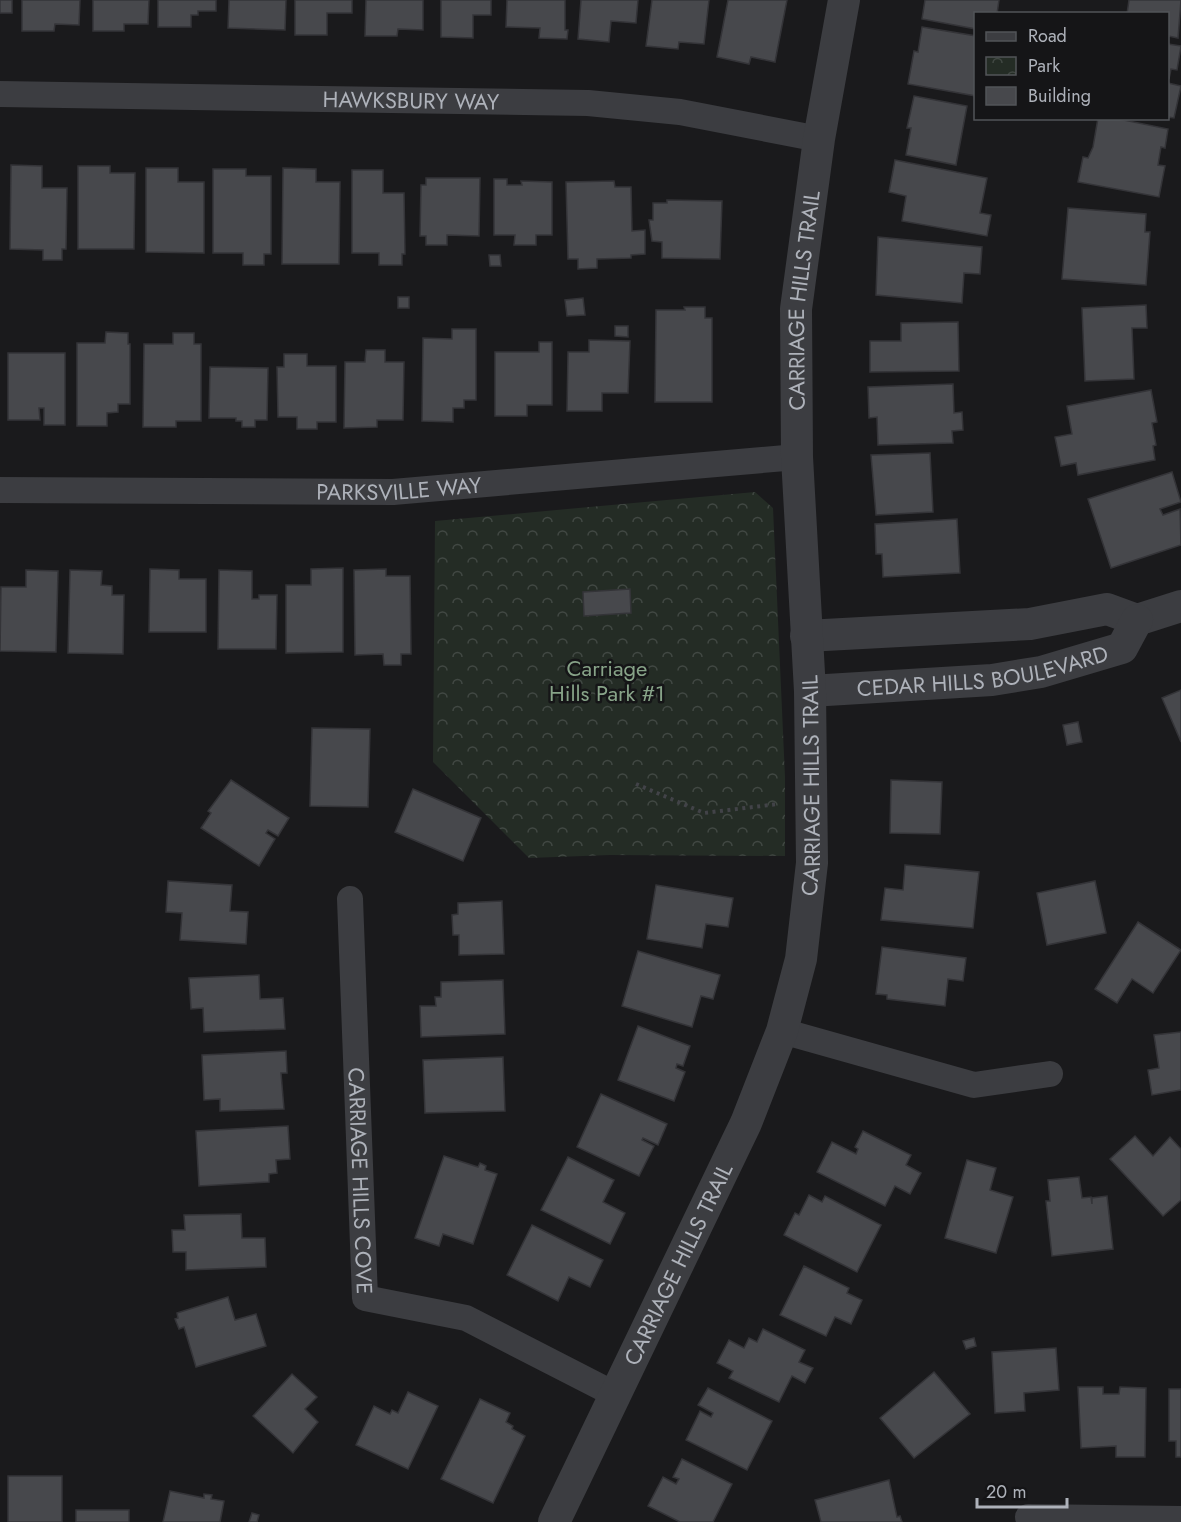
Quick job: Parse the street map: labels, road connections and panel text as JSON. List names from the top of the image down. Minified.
{"streets":{"street":["HAWKSBURY WAY","CARRIAGE HILLS TRAIL","PARKSVILLE WAY","CEDAR HILLS BOULEVARD","CARRIAGE HILLS COVE"]},"crossings":[["HAWKSBURY WAY","CARRIAGE HILLS TRAIL"],["CARRIAGE HILLS TRAIL","PARKSVILLE WAY"],["CARRIAGE HILLS TRAIL","CEDAR HILLS BOULEVARD"],["CARRIAGE HILLS TRAIL","CARRIAGE HILLS COVE"]],"parks":["Carriage Hills Park #1"],"legend":["Road","Park","Building"],"scale_bar":"20 m"}
